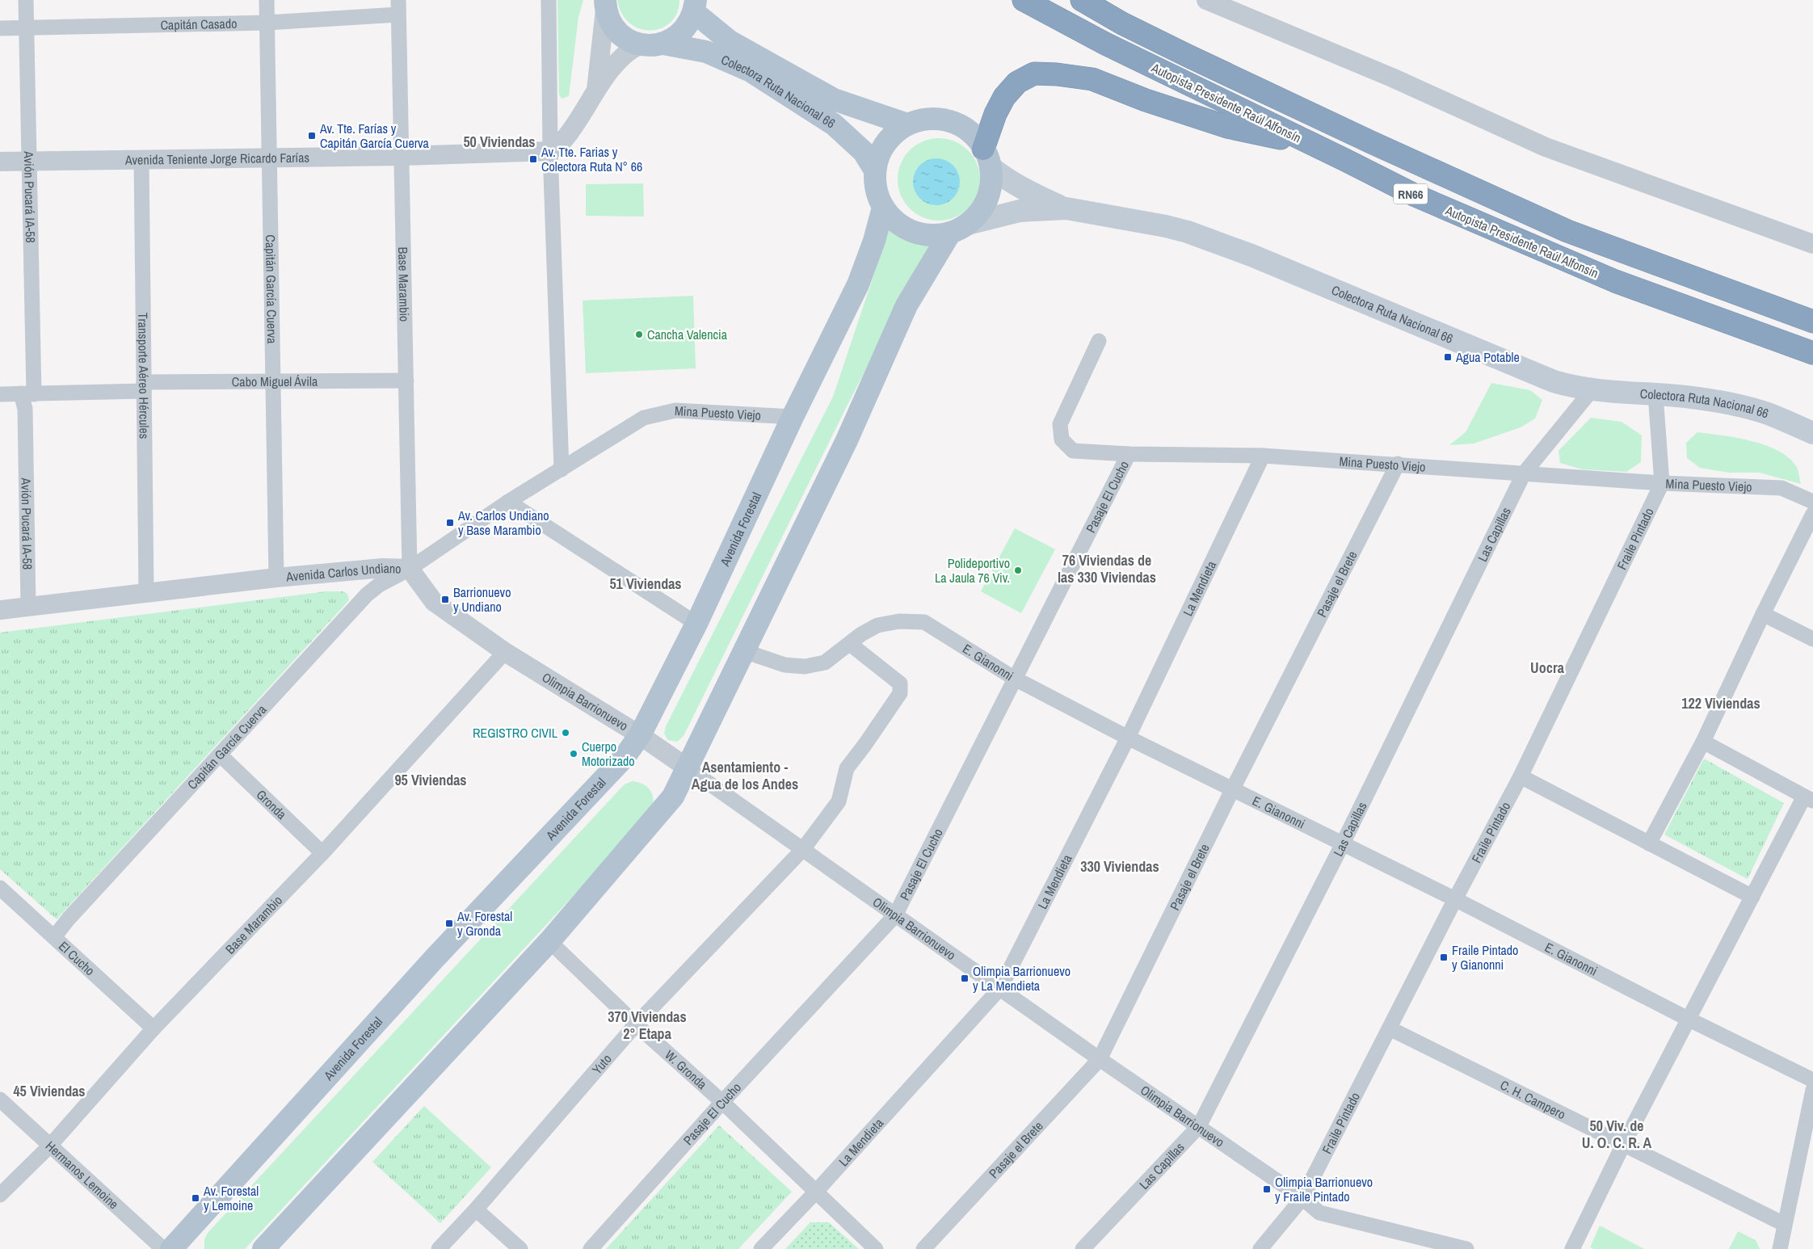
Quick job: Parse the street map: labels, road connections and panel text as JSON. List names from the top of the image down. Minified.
{"streets":{"highway":["Autopista Presidente Raúl Alfonsín","RN66"],"main road":["Colectora Ruta Nacional 66","Avenida Forestal"],"street":["Capitán Casado","Avenida Teniente Jorge Ricardo Farías","Avión Pucará IA-58","Base Marambio","Capitán García Cuerva","Transporte Aéreo Hércules","Cabo Miguel Ávila","Mina Puesto Viejo","Pasaje El Cucho","Las Capillas","Fraile Pintado","Avenida Carlos Undiano","Pasaje el Brete","La Mendieta","E. Gianonni","Olimpia Barrionuevo","Gronda","El Cucho","Yuto","W. Gronda","C. H. Campero","Hermanos Lemoine"]},"crossings":[["Capitán Casado","Avión Pucará IA-58"],["Capitán Casado","Base Marambio"],["Capitán Casado","Capitán García Cuerva"],["Colectora Ruta Nacional 66","Avenida Forestal"],["Colectora Ruta Nacional 66","Las Capillas"],["Colectora Ruta Nacional 66","Fraile Pintado"],["Avenida Teniente Jorge Ricardo Farías","Avión Pucará IA-58"],["Avenida Teniente Jorge Ricardo Farías","Base Marambio"],["Avenida Teniente Jorge Ricardo Farías","Capitán García Cuerva"],["Avenida Teniente Jorge Ricardo Farías","Transporte Aéreo Hércules"],["Avión Pucará IA-58","Cabo Miguel Ávila"],["Avión Pucará IA-58","Avenida Carlos Undiano"],["Base Marambio","Capitán García Cuerva"],["Base Marambio","Cabo Miguel Ávila"],["Base Marambio","Avenida Carlos Undiano"],["Base Marambio","Olimpia Barrionuevo"],["Base Marambio","Gronda"],["Base Marambio","El Cucho"],["Base Marambio","Hermanos Lemoine"],["Capitán García Cuerva","Cabo Miguel Ávila"],["Capitán García Cuerva","Avenida Carlos Undiano"],["Capitán García Cuerva","Olimpia Barrionuevo"],["Capitán García Cuerva","Gronda"],["Capitán García Cuerva","El Cucho"],["Transporte Aéreo Hércules","Cabo Miguel Ávila"],["Transporte Aéreo Hércules","Avenida Carlos Undiano"],["Mina Puesto Viejo","Pasaje El Cucho"],["Mina Puesto Viejo","Avenida Forestal"],["Mina Puesto Viejo","Las Capillas"],["Mina Puesto Viejo","Fraile Pintado"],["Mina Puesto Viejo","Avenida Carlos Undiano"],["Mina Puesto Viejo","Pasaje el Brete"],["Mina Puesto Viejo","La Mendieta"],["Pasaje El Cucho","E. Gianonni"],["Pasaje El Cucho","Olimpia Barrionuevo"],["Pasaje El Cucho","W. Gronda"],["Avenida Forestal","Olimpia Barrionuevo"],["Las Capillas","E. Gianonni"],["Las Capillas","Olimpia Barrionuevo"],["Fraile Pintado","E. Gianonni"],["Fraile Pintado","Olimpia Barrionuevo"],["Fraile Pintado","C. H. Campero"],["Avenida Carlos Undiano","Olimpia Barrionuevo"],["Pasaje el Brete","E. Gianonni"],["Pasaje el Brete","Olimpia Barrionuevo"],["La Mendieta","E. Gianonni"],["La Mendieta","Olimpia Barrionuevo"],["La Mendieta","W. Gronda"],["E. Gianonni","Yuto"],["Olimpia Barrionuevo","Yuto"],["Yuto","W. Gronda"]],"districts":["50 Viviendas","76 Viviendas de las 330 Viviendas","51 Viviendas","Uocra","122 Viviendas","Asentamiento - Agua de los Andes","95 Viviendas","330 Viviendas","370 Viviendas 2° Etapa","45 Viviendas","50 Viv. de U. O. C. R. A"],"places":{"transit":["Av. Tte. Farías y Capitán García Cuerva","Av. Tte. Farias y Colectora Ruta N° 66","Agua Potable","Av. Carlos Undiano y Base Marambio","Barrionuevo y Undiano","Av. Forestal y Gronda","Fraile Pintado y Gianonni","Olimpia Barrionuevo y La Mendieta","Olimpia Barrionuevo y Fraile Pintado","Av. Forestal y Lemoine"],"other":["Cancha Valencia","Polideportivo La Jaula 76 Viv.","REGISTRO CIVIL","Cuerpo Motorizado"]}}
